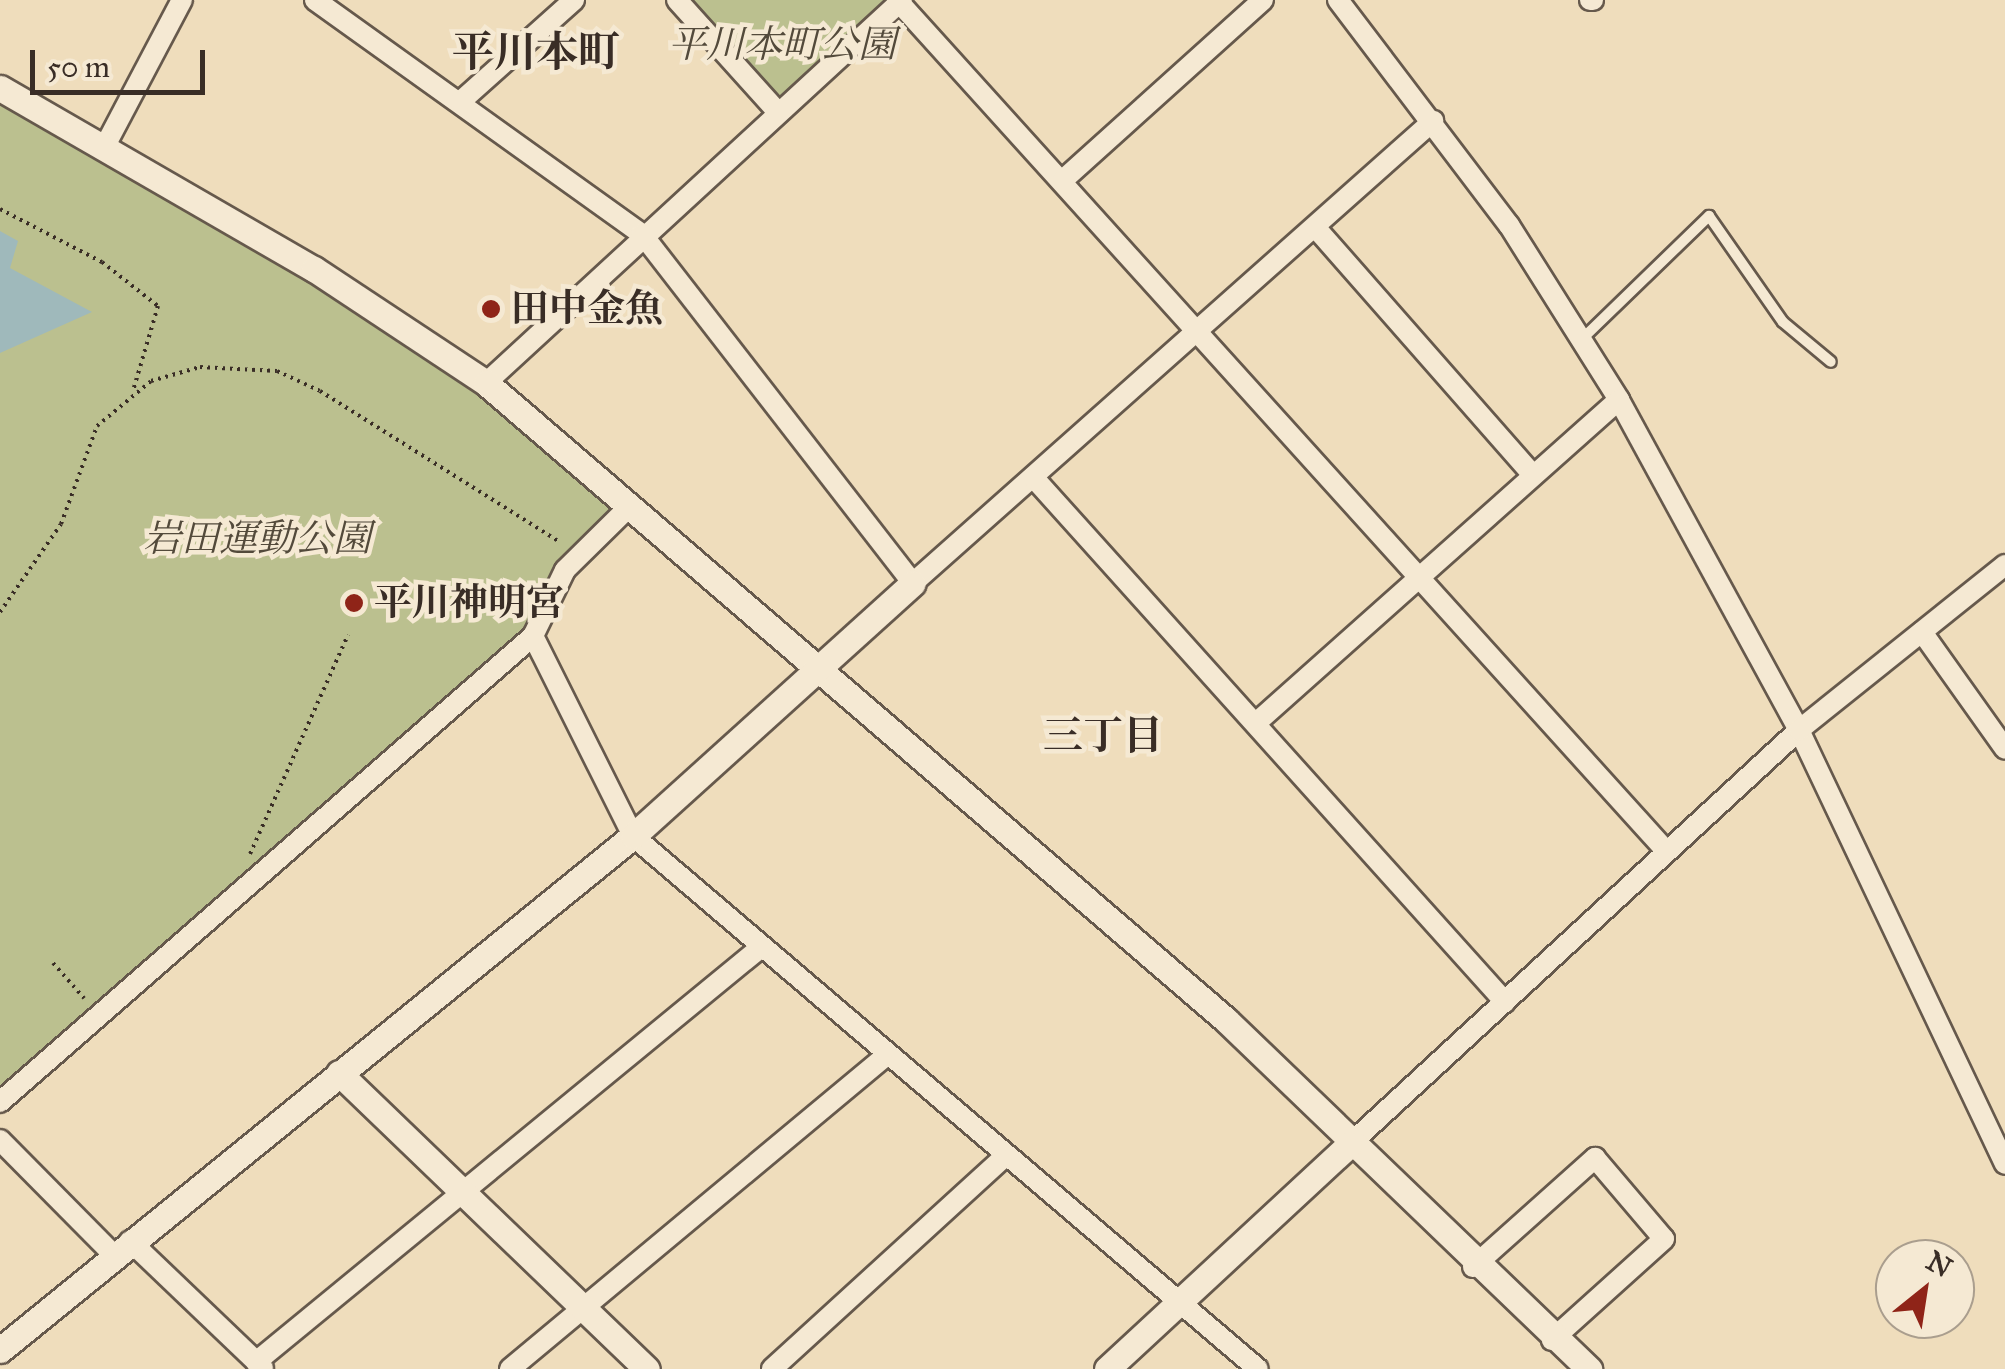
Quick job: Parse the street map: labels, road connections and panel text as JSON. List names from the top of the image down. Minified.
{"districts":["平川本町","三丁目"],"parks":["平川本町公園","岩田運動公園"],"places":["田中金魚","平川神明宮"],"scale_bar":"50 m","north":"top right"}
